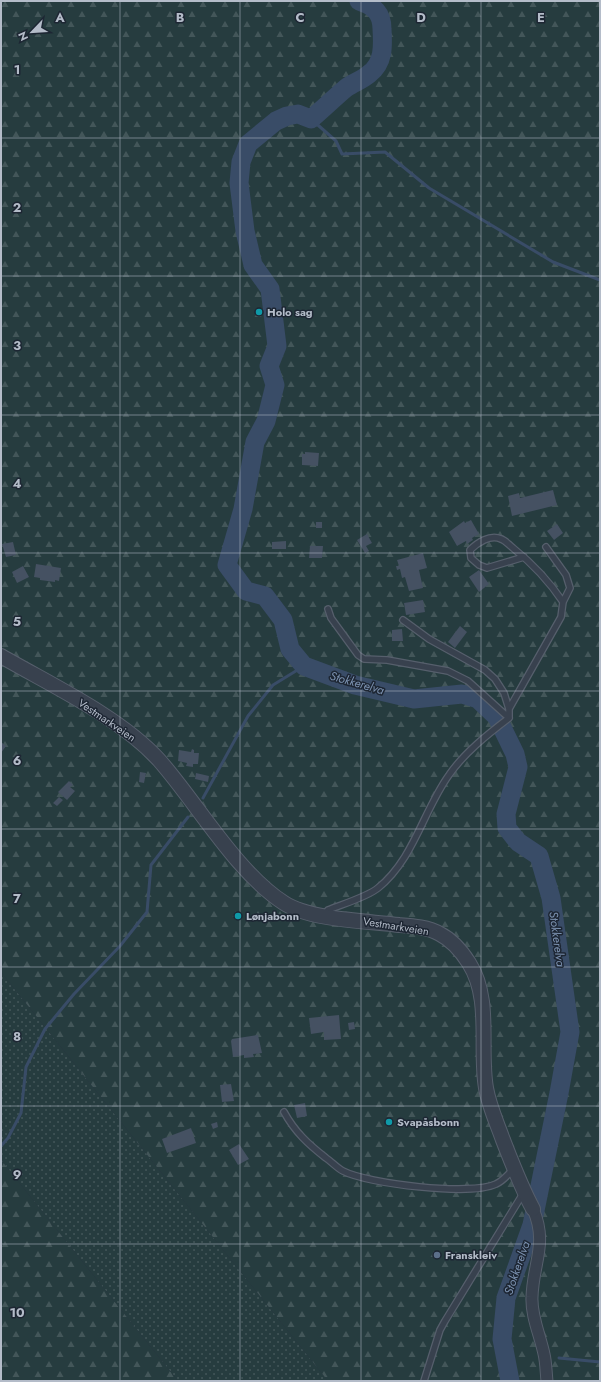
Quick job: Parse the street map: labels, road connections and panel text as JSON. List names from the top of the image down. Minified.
{"streets":{"street":["Vestmarkveien"]},"water":["Stokkerelva"],"places":["Holo sag","Lønjabonn","Svapåsbonn","Franskleiv"],"north":"bottom left","grid":{"columns":["A","B","C","D","E"],"rows":["1","2","3","4","5","6","7","8","9","10"]}}
